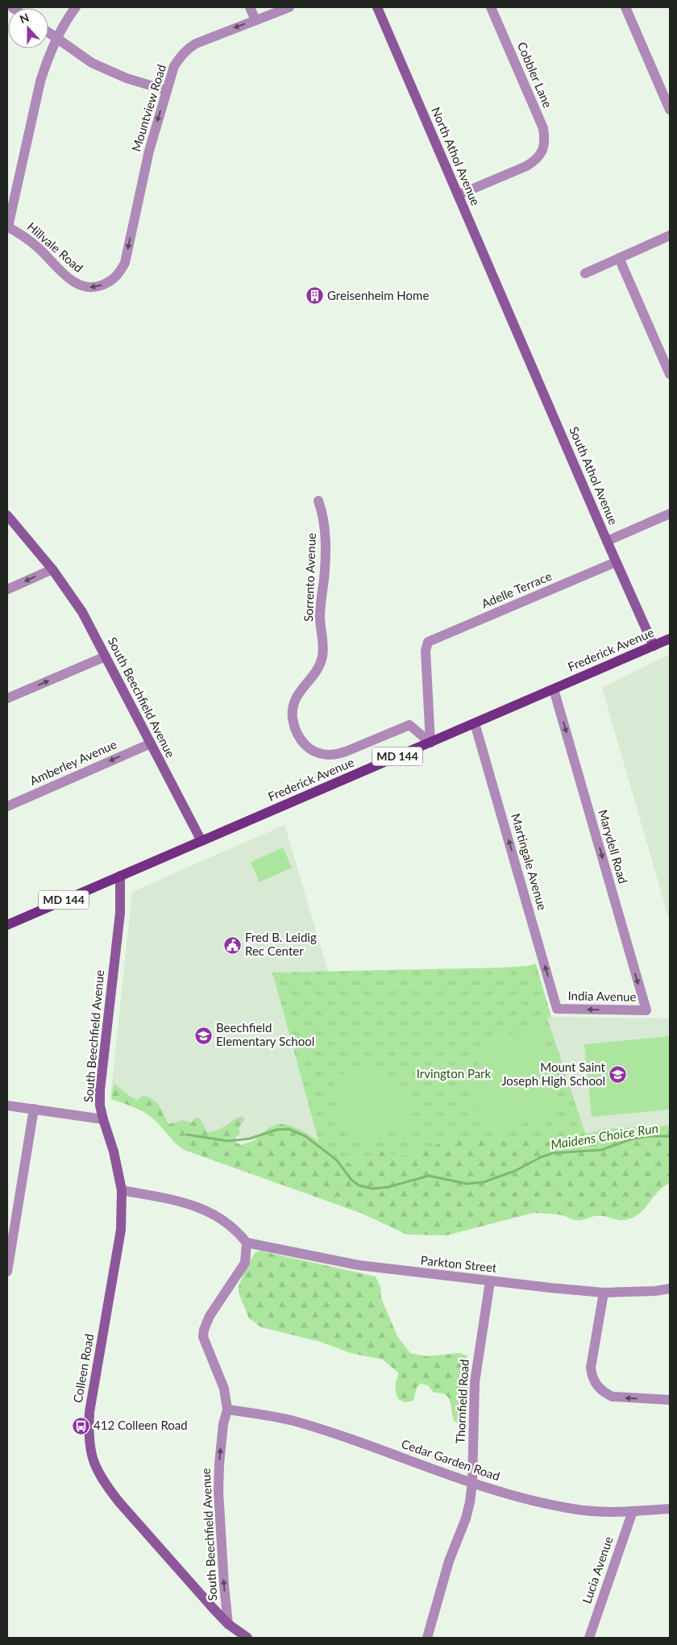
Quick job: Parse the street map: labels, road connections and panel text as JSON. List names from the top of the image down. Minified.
{"streets":{"main road":["Frederick Avenue","MD 144"],"street":["Cobbler Lane","Mountview Road","North Athol Avenue","Hillvale Road","South Athol Avenue","Sorrento Avenue","Adelle Terrace","South Beechfield Avenue","Amberley Avenue","Marydell Road","Martingale Avenue","India Avenue","Parkton Street","Colleen Road","Thornfield Road","Cedar Garden Road","Lucia Avenue"]},"crossings":[["Cobbler Lane","North Athol Avenue"],["Mountview Road","Hillvale Road"],["North Athol Avenue","South Athol Avenue"],["South Athol Avenue","Adelle Terrace"],["South Athol Avenue","Frederick Avenue"],["Sorrento Avenue","Adelle Terrace"],["Sorrento Avenue","Frederick Avenue"],["Adelle Terrace","Frederick Avenue"],["Frederick Avenue","South Beechfield Avenue"],["Frederick Avenue","Marydell Road"],["Frederick Avenue","Martingale Avenue"],["South Beechfield Avenue","Amberley Avenue"],["South Beechfield Avenue","Parkton Street"],["South Beechfield Avenue","Colleen Road"],["South Beechfield Avenue","Cedar Garden Road"],["Marydell Road","India Avenue"],["Martingale Avenue","India Avenue"],["Parkton Street","Thornfield Road"],["Thornfield Road","Cedar Garden Road"],["Cedar Garden Road","Lucia Avenue"]],"one_way":["Mountview Road","Hillvale Road","Amberley Avenue","Marydell Road","Martingale Avenue","India Avenue"],"water":["Maidens Choice Run"],"parks":["Irvington Park"],"places":{"building":["Greisenheim Home"],"public building":["Fred B. Leidig Rec Center"],"school or university":["Beechfield Elementary School","Mount Saint Joseph High School"],"bus stop":["412 Colleen Road"]},"north":"top"}
